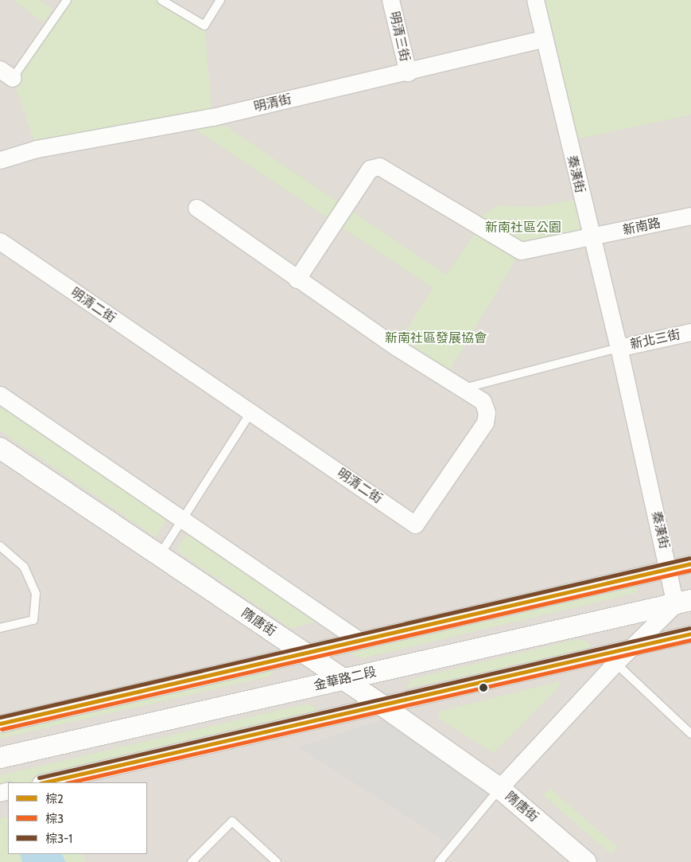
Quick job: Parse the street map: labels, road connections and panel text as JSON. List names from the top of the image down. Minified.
{"streets":{"street":["明清三街","明清街","秦漢街","新南路","明清二街","新北三街","隋唐街","金華路二段"]},"crossings":[["明清三街","明清街"],["明清街","秦漢街"],["秦漢街","新南路"],["秦漢街","新北三街"],["秦漢街","金華路二段"],["隋唐街","金華路二段"]],"parks":["新南社區公園","新南社區發展協會"],"lines":["transit line 棕3-1","transit line 棕2","transit line 棕3"],"legend":["棕2","棕3","棕3-1"]}
